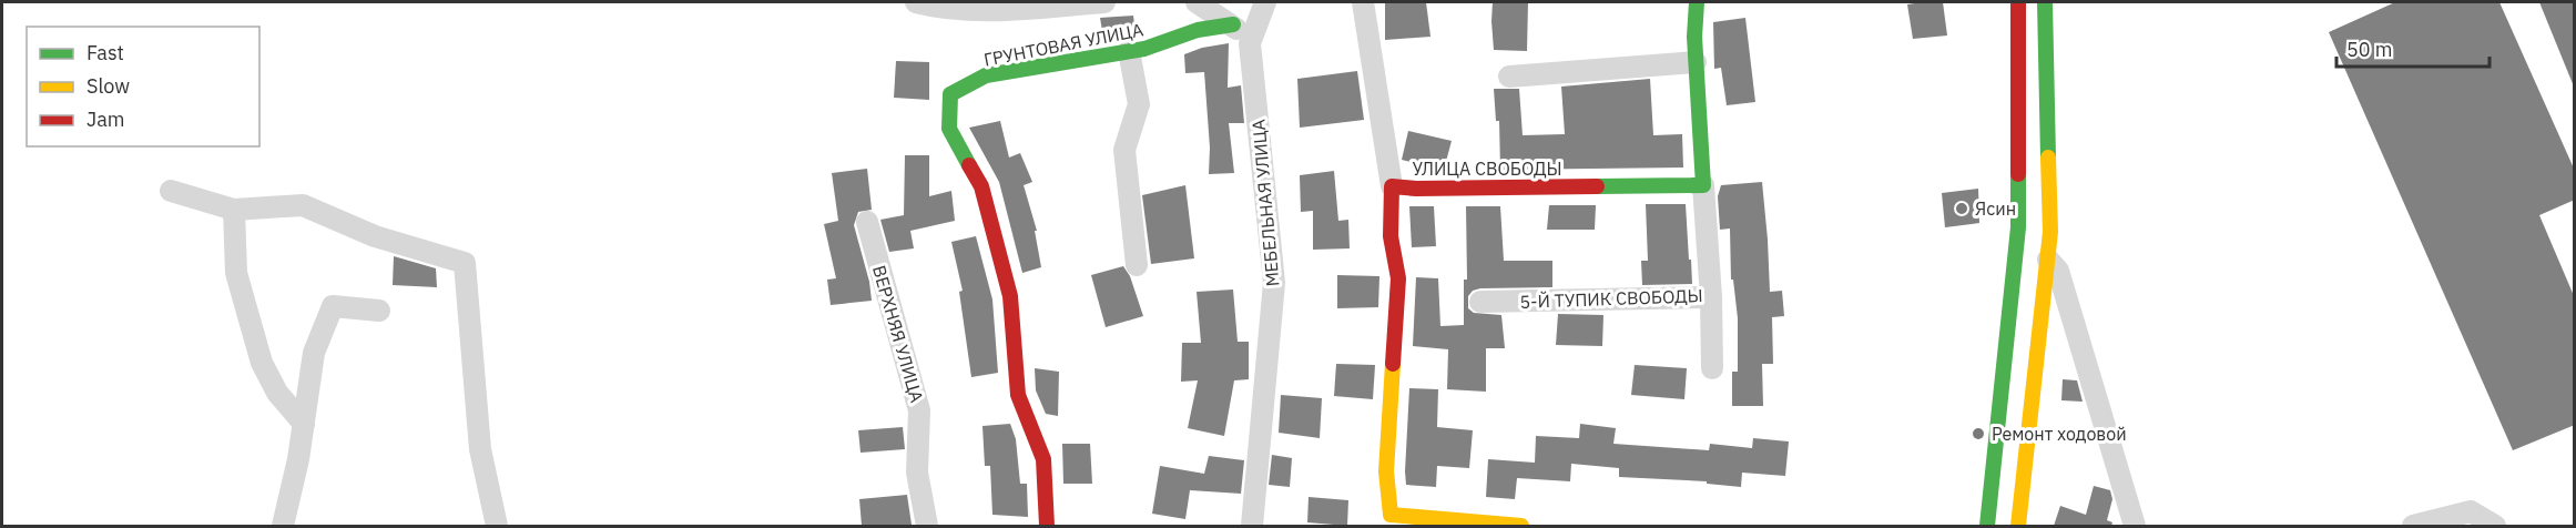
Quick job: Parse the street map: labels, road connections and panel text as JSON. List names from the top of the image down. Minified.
{"streets":{"street":["ГРУНТОВАЯ УЛИЦА","УЛИЦА СВОБОДЫ","МЕБЕЛЬНАЯ УЛИЦА","5-Й ТУПИК СВОБОДЫ","ВЕРХНЯЯ УЛИЦА"]},"crossings":[["УЛИЦА СВОБОДЫ","5-Й ТУПИК СВОБОДЫ"]],"places":["Ясин","Ремонт ходовой"],"legend":["Fast","Slow","Jam"],"scale_bar":"50 m"}
